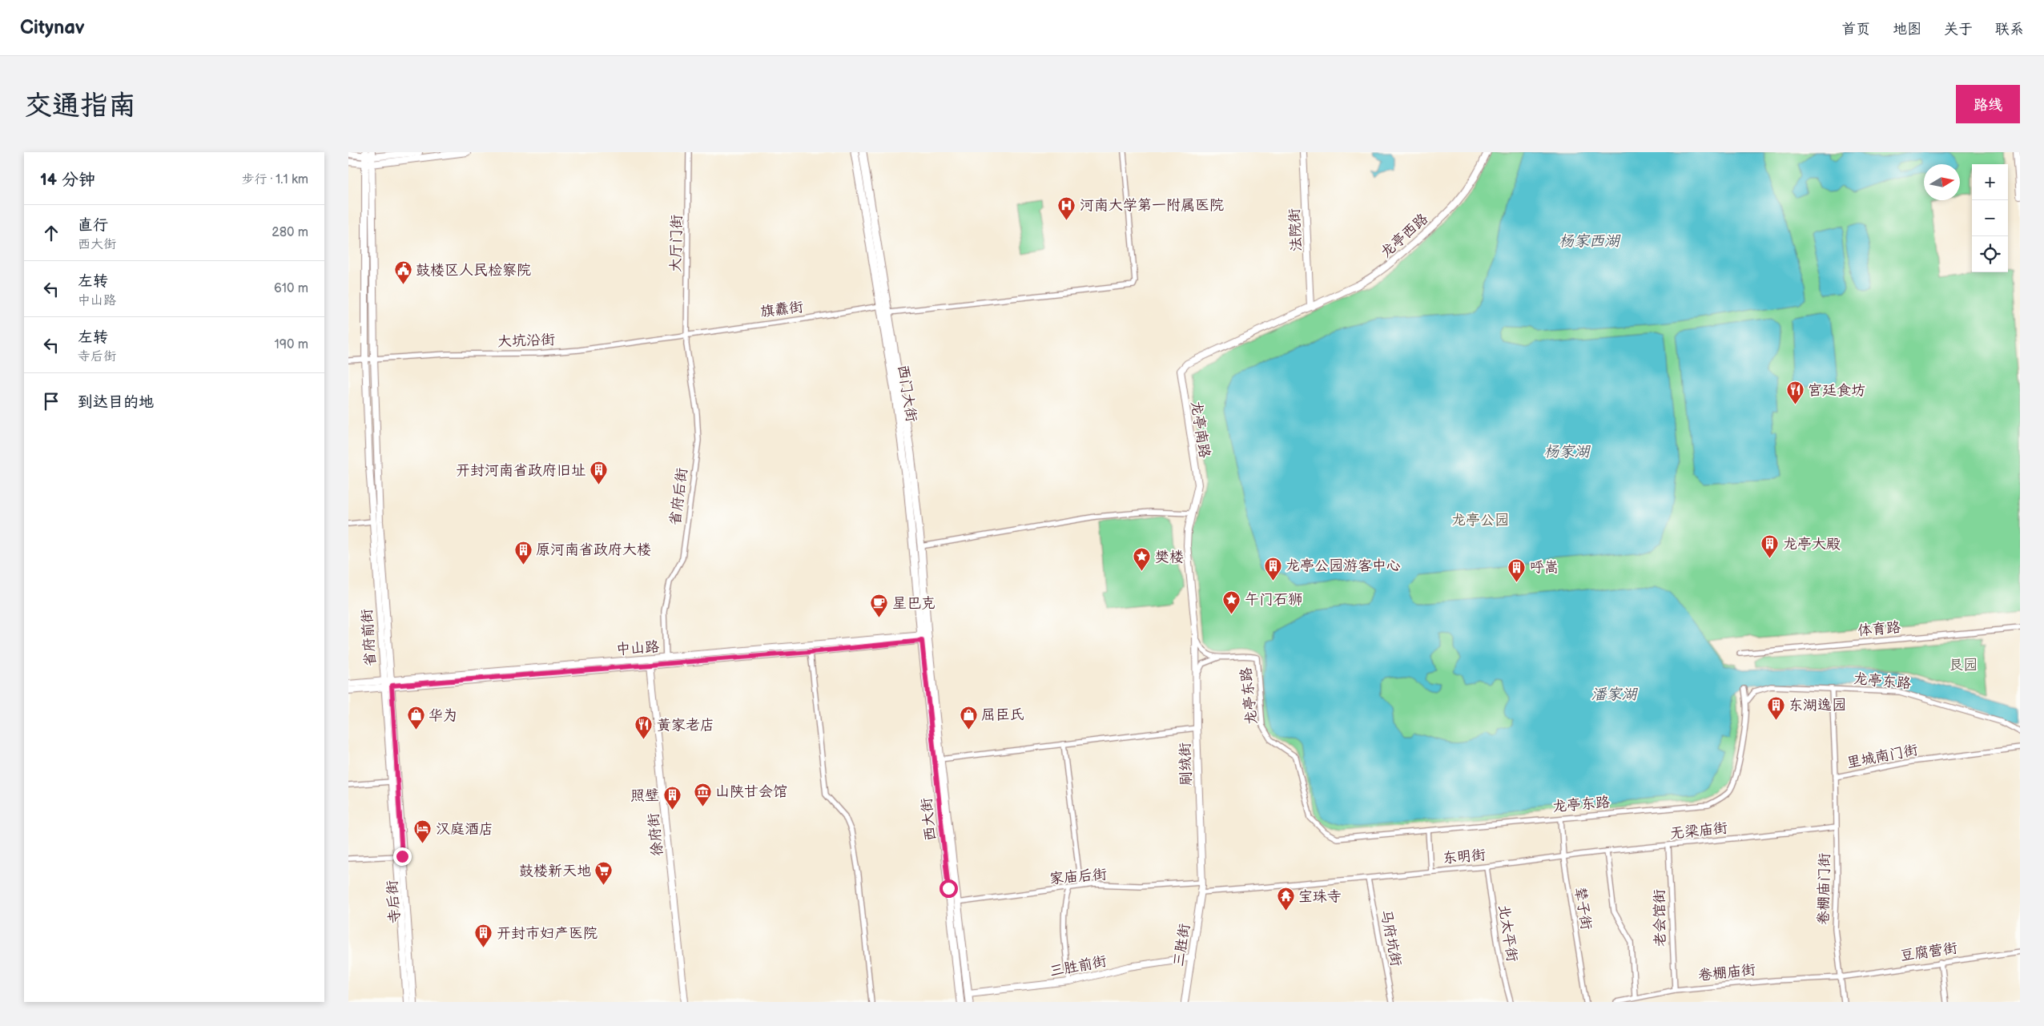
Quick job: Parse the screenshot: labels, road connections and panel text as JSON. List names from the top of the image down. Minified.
{"streets":{"main road":["西门大街","西大街"],"street":["法院街","龙亭西路","大厅门街","旗纛街","大坑沿街","龙亭南路","省府后街","体育路","省府前街","中山路","龙亭东路","里城南门街","刷绒街","无梁庙街","徐府街","东明街","家庙后街","卷棚庙门街","寺后街","辇子街","老会馆街","北太平街","马府坑街","三胜街","豆腐营街","三胜前街","卷棚庙街"]},"crossings":[["法院街","龙亭西路"],["法院街","龙亭南路"],["龙亭西路","龙亭南路"],["大厅门街","旗纛街"],["大厅门街","大坑沿街"],["大厅门街","省府后街"],["旗纛街","大坑沿街"],["旗纛街","西门大街"],["旗纛街","省府后街"],["大坑沿街","省府后街"],["大坑沿街","省府前街"],["西门大街","中山路"],["西门大街","西大街"],["龙亭南路","刷绒街"],["省府后街","中山路"],["省府前街","中山路"],["省府前街","寺后街"],["中山路","西大街"],["中山路","徐府街"],["中山路","寺后街"],["龙亭东路","里城南门街"],["龙亭东路","辇子街"],["里城南门街","卷棚庙门街"],["刷绒街","东明街"],["刷绒街","家庙后街"],["刷绒街","三胜街"],["西大街","家庙后街"],["西大街","三胜前街"],["无梁庙街","东明街"],["无梁庙街","卷棚庙门街"],["无梁庙街","辇子街"],["无梁庙街","老会馆街"],["东明街","辇子街"],["东明街","北太平街"],["东明街","马府坑街"],["东明街","三胜街"],["卷棚庙门街","豆腐营街"],["卷棚庙门街","卷棚庙街"],["老会馆街","卷棚庙街"],["三胜街","三胜前街"],["豆腐营街","卷棚庙街"]],"water":["杨家西湖","杨家湖","潘家湖"],"parks":["龙亭公园","艮园"],"places":{"hospital":["河南大学第一附属医院"],"public building":["鼓楼区人民检察院"],"restaurant":["宫廷食坊","黄家老店"],"building":["开封河南省政府旧址","龙亭大殿","原河南省政府大楼","龙亭公园游客中心","呼嵩","东湖逸园","照壁","开封市妇产医院"],"place":["樊楼","午门石狮"],"cafe":["星巴克"],"shop":["屈臣氏","华为"],"museum":["山陕甘会馆"],"hotel":["汉庭酒店"],"supermarket":["鼓楼新天地"],"temple":["宝珠寺"]},"north":"right","page":{"header":"Citynav","nav":["首页","地图","关于","联系"],"buttons":"路线","title":"交通指南","heading":["14 分钟","步行 · 1.1 km"],"map_buttons":["+","−"],"list":[["直行","西大街","280 m"],["左转","中山路","610 m"],["左转","寺后街","190 m"],"到达目的地"]}}
